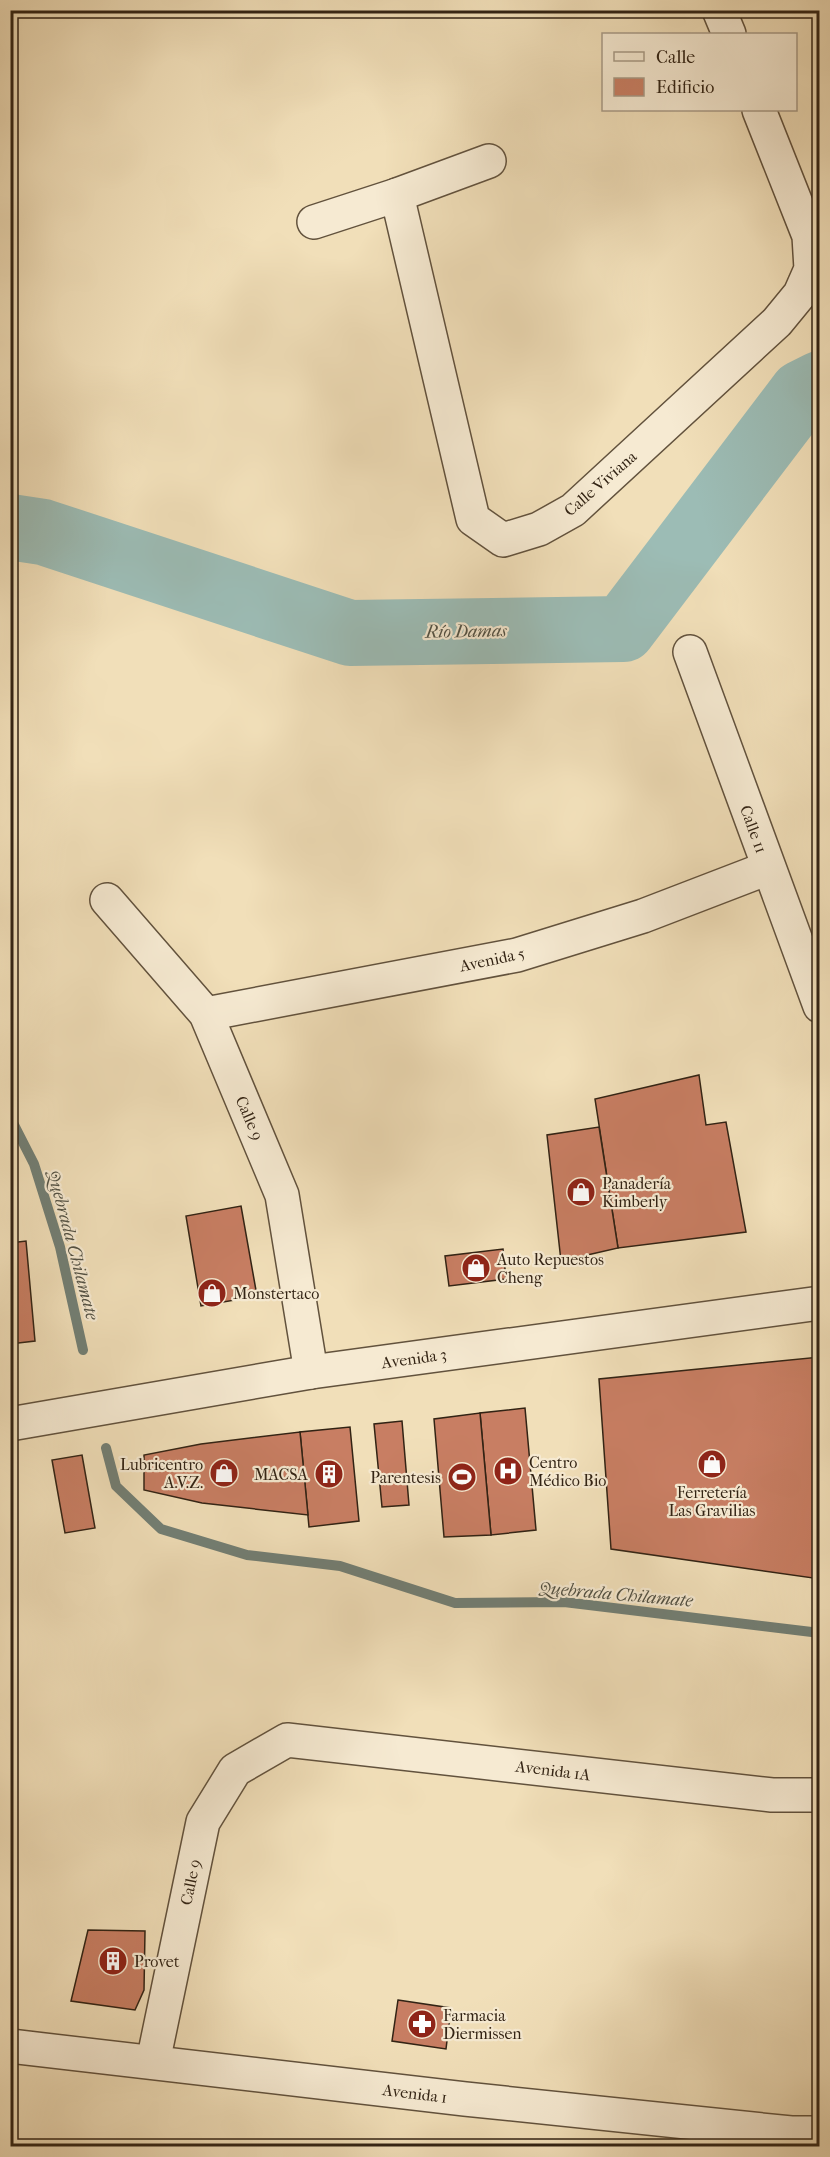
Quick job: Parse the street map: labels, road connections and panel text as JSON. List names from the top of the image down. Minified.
{"streets":{"street":["Calle Viviana","Calle 11","Avenida 5","Calle 9","Avenida 3","Avenida 1A","Avenida 1"]},"crossings":[["Calle 11","Avenida 5"],["Avenida 5","Calle 9"],["Calle 9","Avenida 3"],["Calle 9","Avenida 1A"],["Calle 9","Avenida 1"]],"water":["Río Damas","Quebrada Chilamate"],"places":{"shop":["Panadería Kimberly","Auto Repuestos Cheng","Monstertaco","Ferretería Las Gravilias","Lubricentro A.V.Z."],"hospital":["Centro Médico Bio"],"building":["MACSA","Provet"],"sports":["Parentesis"],"pharmacy":["Farmacia Diermissen"]},"legend":["Calle","Edificio"]}
